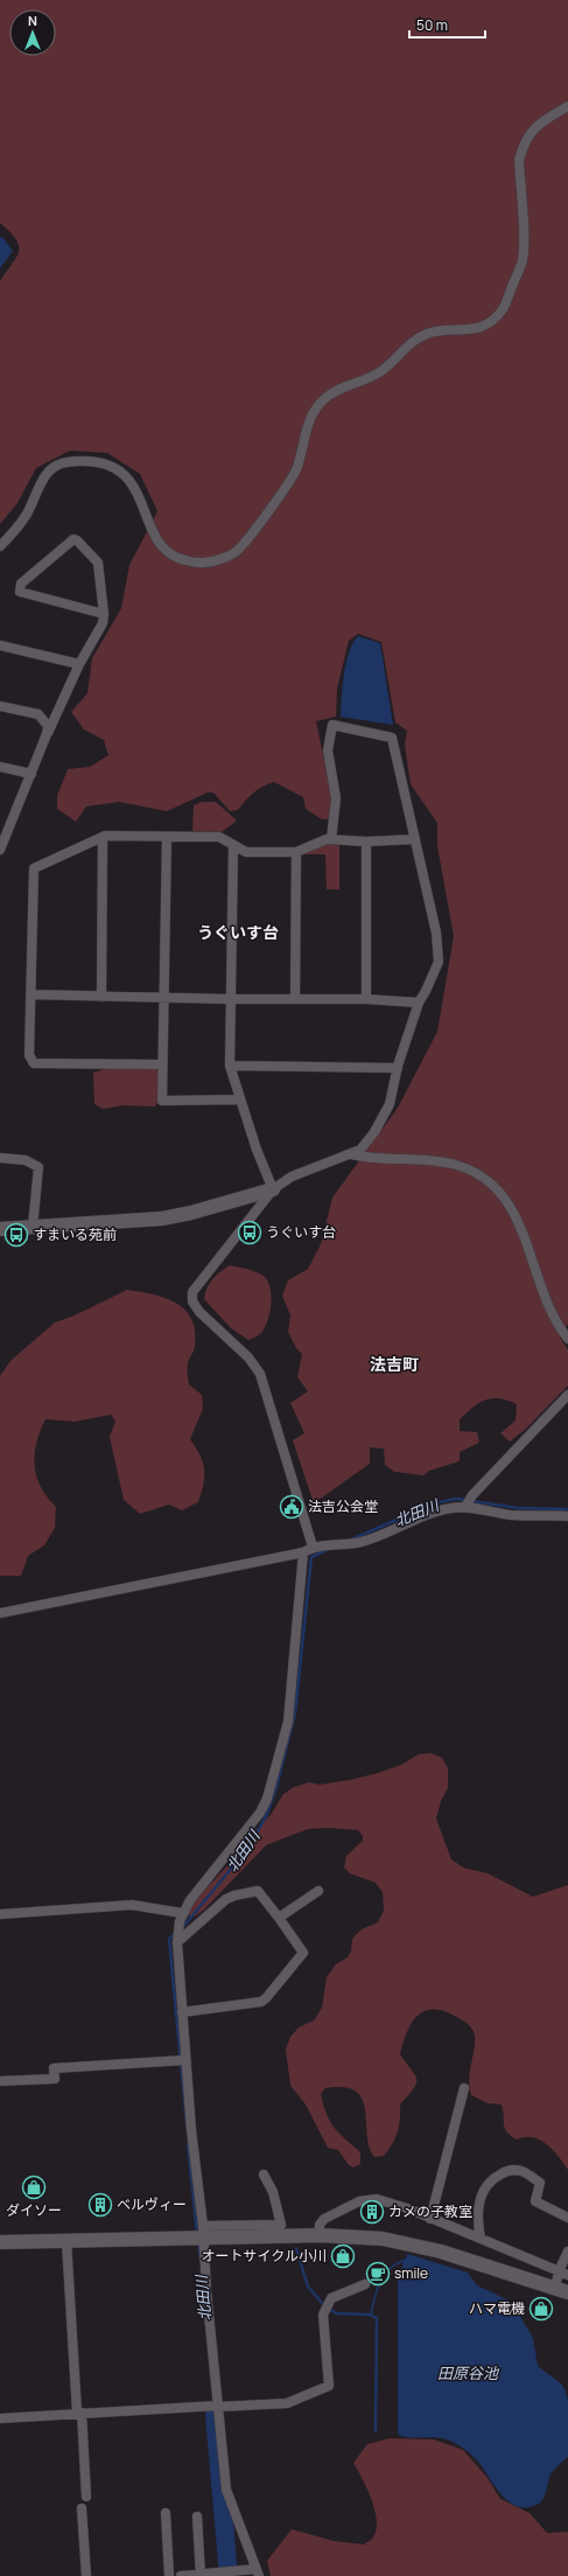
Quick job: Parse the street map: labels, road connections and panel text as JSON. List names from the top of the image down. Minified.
{"districts":["うぐいす台","法吉町"],"water":["北田川","田原谷池"],"places":{"bus stop":["うぐいす台","すまいる苑前"],"public building":["法吉公会堂"],"shop":["ダイソー","オートサイクル小川","ハマ電機"],"building":["ベルヴィー","カメの子教室"],"cafe":["smile"]},"scale_bar":"50 m","north":"top"}
